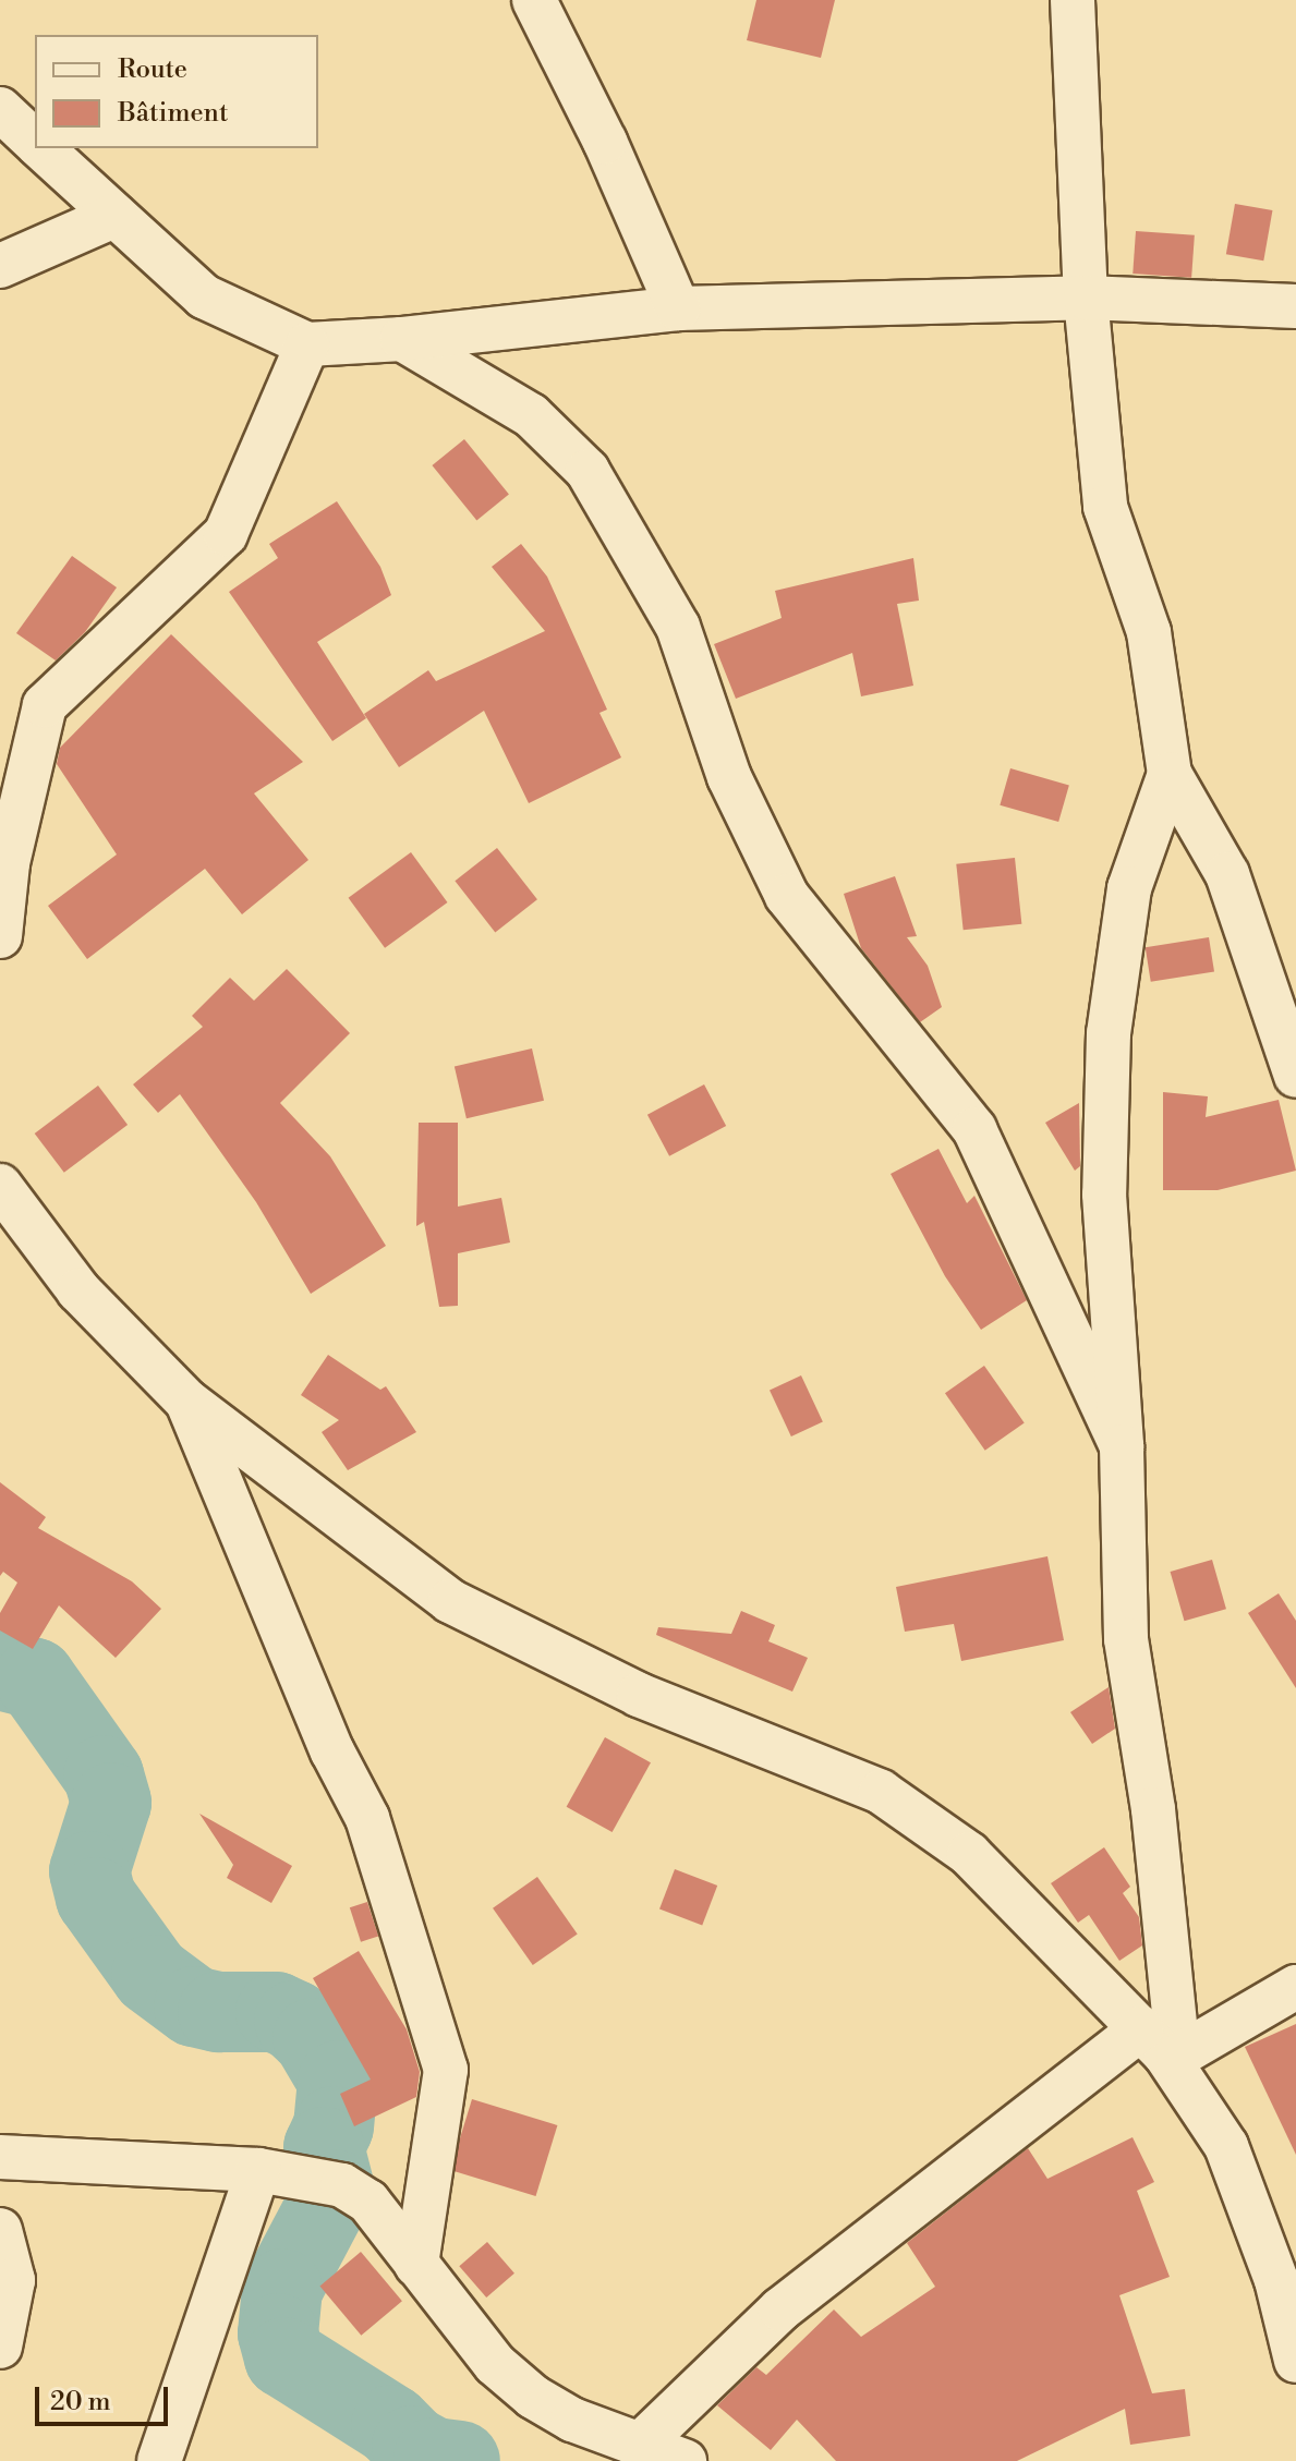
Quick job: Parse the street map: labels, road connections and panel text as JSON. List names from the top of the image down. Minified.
{"legend":["Route","Bâtiment"],"scale_bar":"20 m"}
